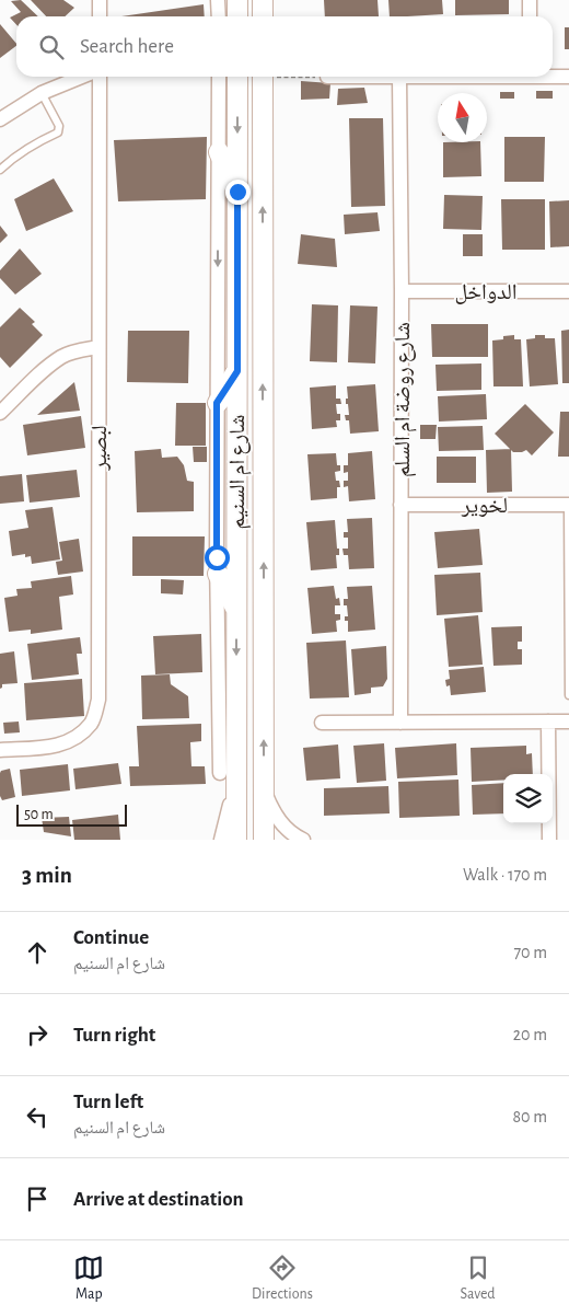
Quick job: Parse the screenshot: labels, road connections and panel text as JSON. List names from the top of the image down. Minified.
{"streets":{"main road":["شارع ام السنيم"],"street":["الدواخل","شارع روضة ام السلم","لبصير","لخوير"]},"crossings":[["الدواخل","شارع روضة ام السلم"],["شارع روضة ام السلم","لخوير"]],"scale_bar":"50 m","north":"top","page":{"search":"Search here","scale":"50 m","heading":["3 min","Walk · 170 m"],"list":[["Continue","شارع ام السنيم","70 m"],["Turn right","20 m"],["Turn left","شارع ام السنيم","80 m"],"Arrive at destination"],"nav":["Map","Directions","Saved"]}}
